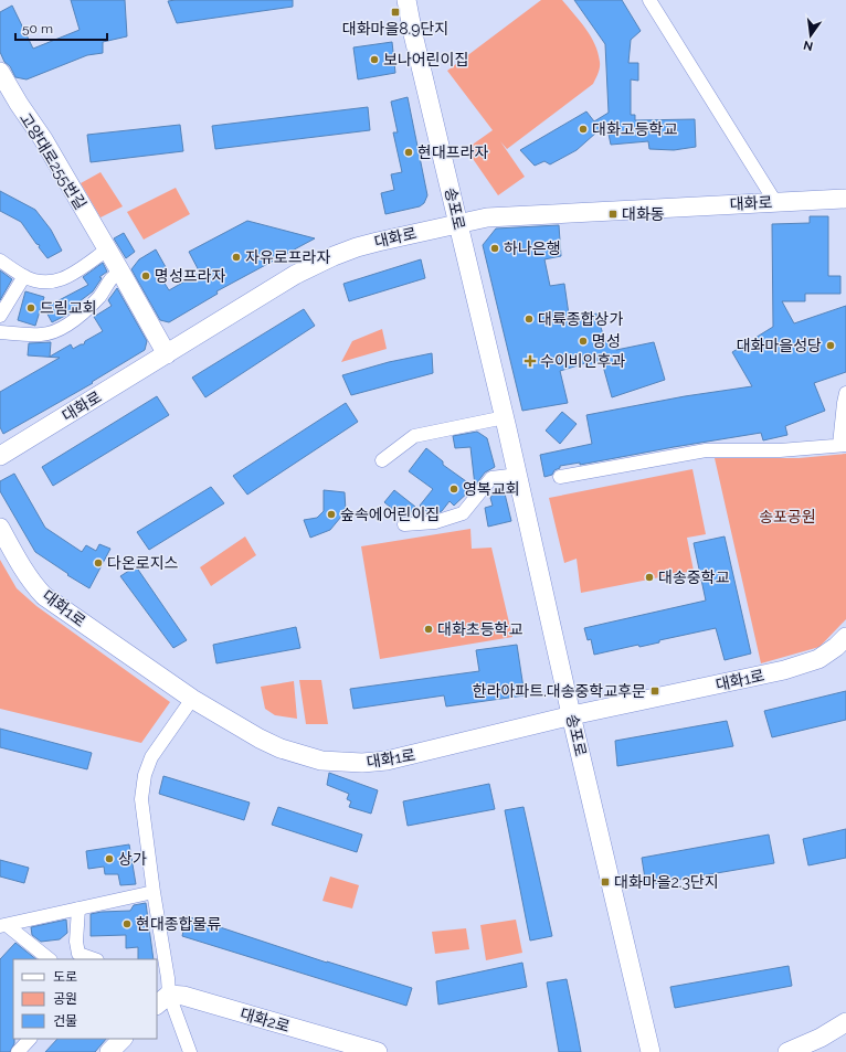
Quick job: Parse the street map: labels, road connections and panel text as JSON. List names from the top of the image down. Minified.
{"streets":{"street":["고양대로255번길","대화로","송포로","대화1로","대화2로"]},"crossings":[["고양대로255번길","대화로"],["대화로","송포로"],["송포로","대화1로"]],"parks":["송포공원"],"places":{"transit":["대화마을8.9단지","대화동","한라아파트.대송중학교후문","대화마을2.3단지"],"other":["보나어린이집","대화고등학교","현대프라자","하나은행","자유로프라자","명성프라자","드림교회","대륙종합상가","명성","대화마을성당","영복교회","숲속에어린이집","다온로지스","대송중학교","대화초등학교","상가","현대종합물류"],"health":["수이비인후과"]},"legend":["도로","공원","건물"],"scale_bar":"50 m","north":"bottom"}
